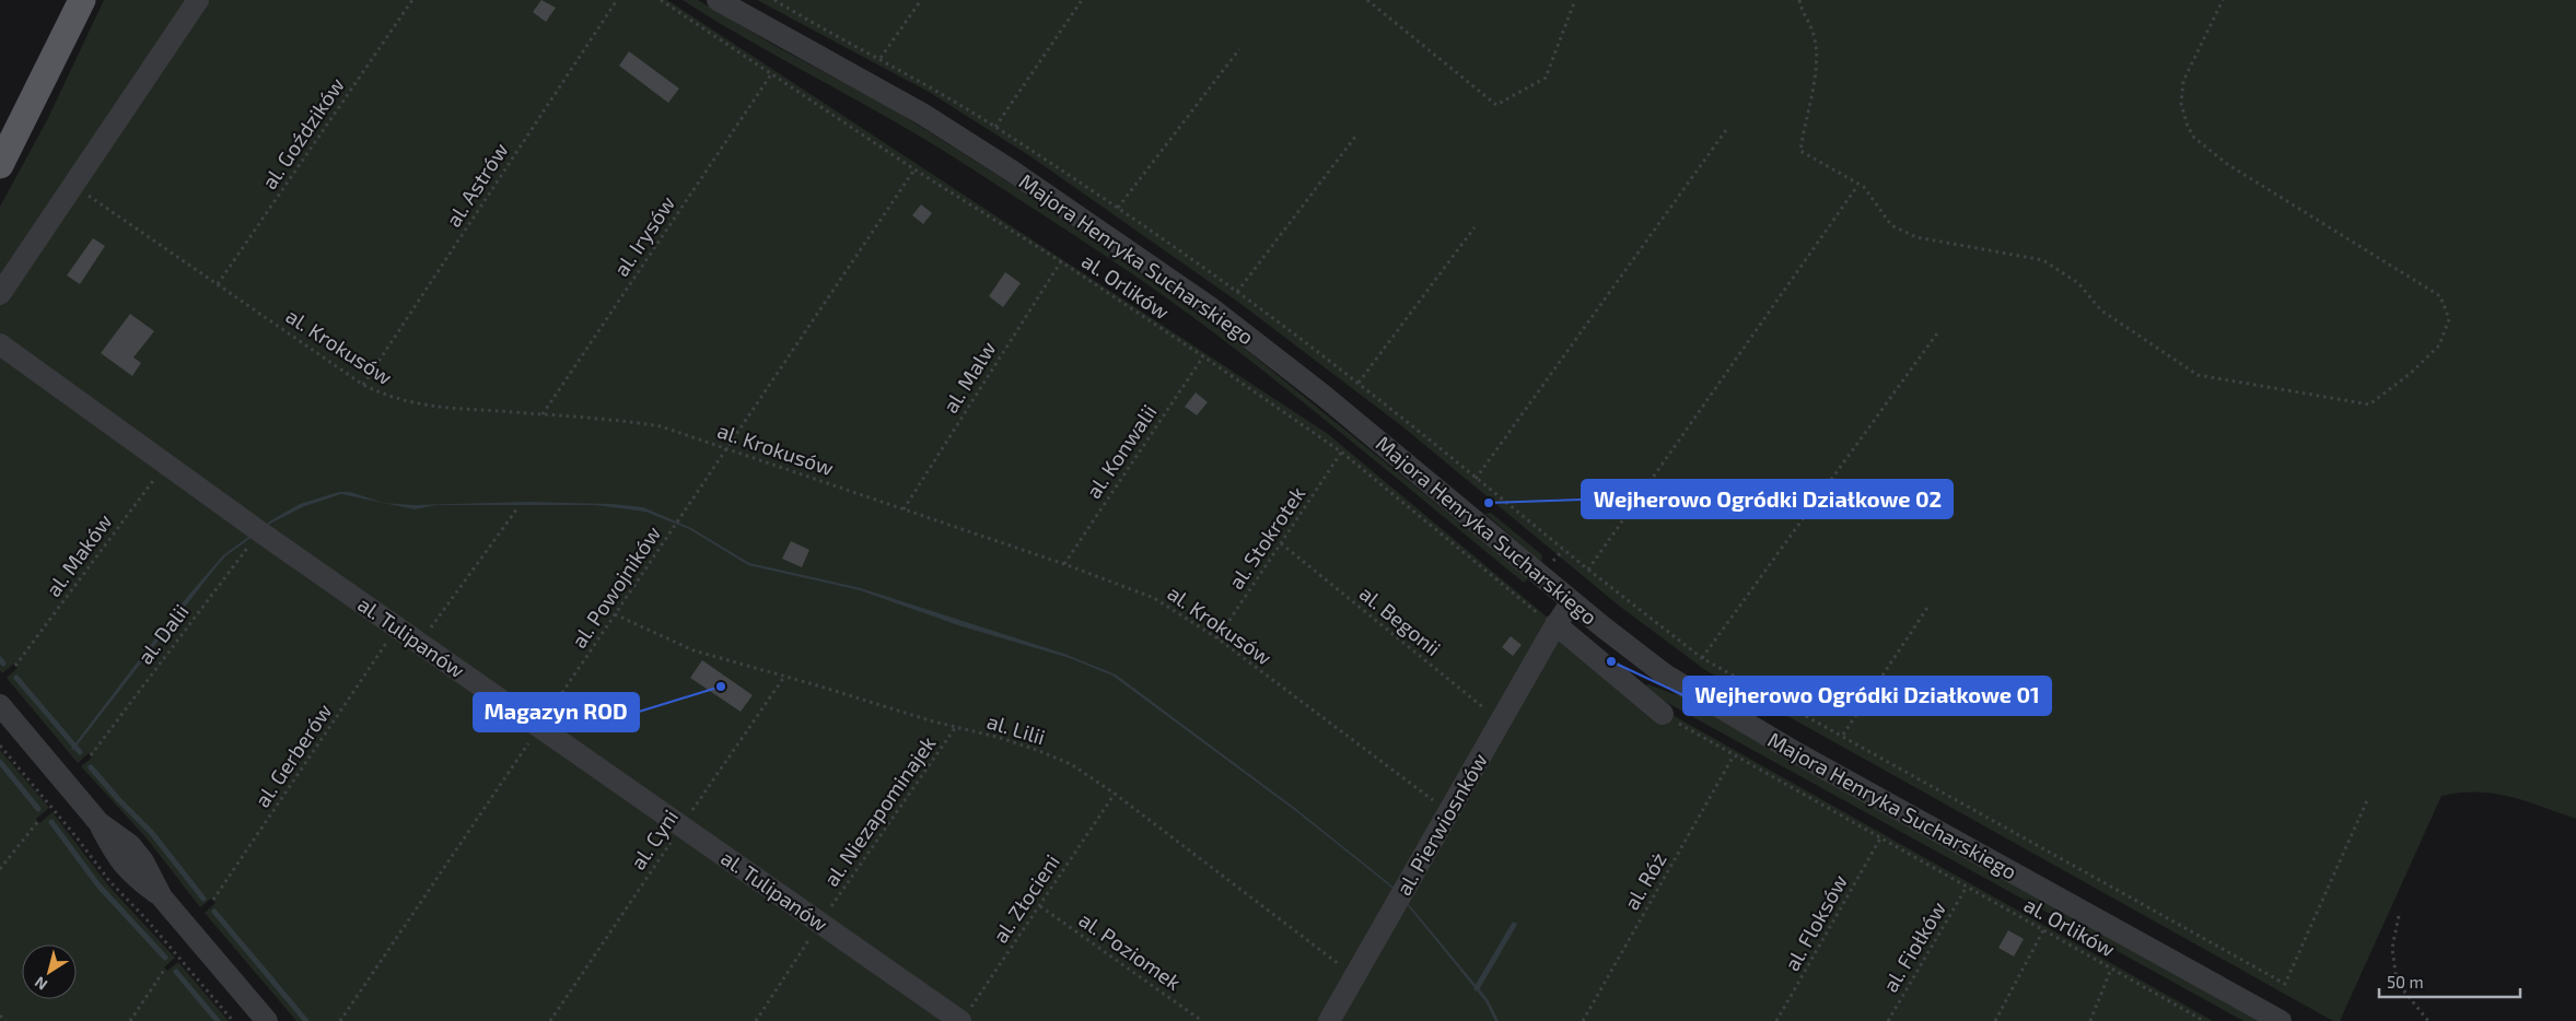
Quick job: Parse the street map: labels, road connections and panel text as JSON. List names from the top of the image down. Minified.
{"streets":{"street":["Majora Henryka Sucharskiego","al. Tulipanów","al. Pierwiosnków"],"path":["al. Goździków","al. Astrów","al. Irysów","al. Orlików","al. Krokusów","al. Malw","al. Konwalii","al. Stokrotek","al. Maków","al. Powojników","al. Begonii","al. Dalii","al. Lilii","al. Gerberów","al. Niezapominajek","al. Cyni","al. Róż","al. Złocieni","al. Floksów","al. Fiołków","al. Poziomek"]},"crossings":[["al. Goździków","al. Krokusów"],["al. Astrów","al. Krokusów"],["al. Irysów","al. Orlików"],["al. Irysów","al. Krokusów"],["Majora Henryka Sucharskiego","al. Pierwiosnków"],["al. Orlików","al. Malw"],["al. Orlików","al. Konwalii"],["al. Orlików","al. Stokrotek"],["al. Orlików","al. Powojników"],["al. Orlików","al. Pierwiosnków"],["al. Orlików","al. Róż"],["al. Orlików","al. Floksów"],["al. Orlików","al. Fiołków"],["al. Krokusów","al. Malw"],["al. Krokusów","al. Konwalii"],["al. Krokusów","al. Stokrotek"],["al. Krokusów","al. Powojników"],["al. Krokusów","al. Pierwiosnków"],["al. Stokrotek","al. Begonii"],["al. Maków","al. Tulipanów"],["al. Powojników","al. Tulipanów"],["al. Powojników","al. Lilii"],["al. Begonii","al. Pierwiosnków"],["al. Dalii","al. Tulipanów"],["al. Tulipanów","al. Gerberów"],["al. Tulipanów","al. Niezapominajek"],["al. Tulipanów","al. Cyni"],["al. Tulipanów","al. Złocieni"],["al. Lilii","al. Niezapominajek"],["al. Lilii","al. Pierwiosnków"],["al. Lilii","al. Cyni"],["al. Lilii","al. Złocieni"],["al. Złocieni","al. Poziomek"]],"places":["Wejherowo Ogródki Działkowe 02","Wejherowo Ogródki Działkowe 01","Magazyn ROD"],"scale_bar":"50 m","north":"bottom left"}
